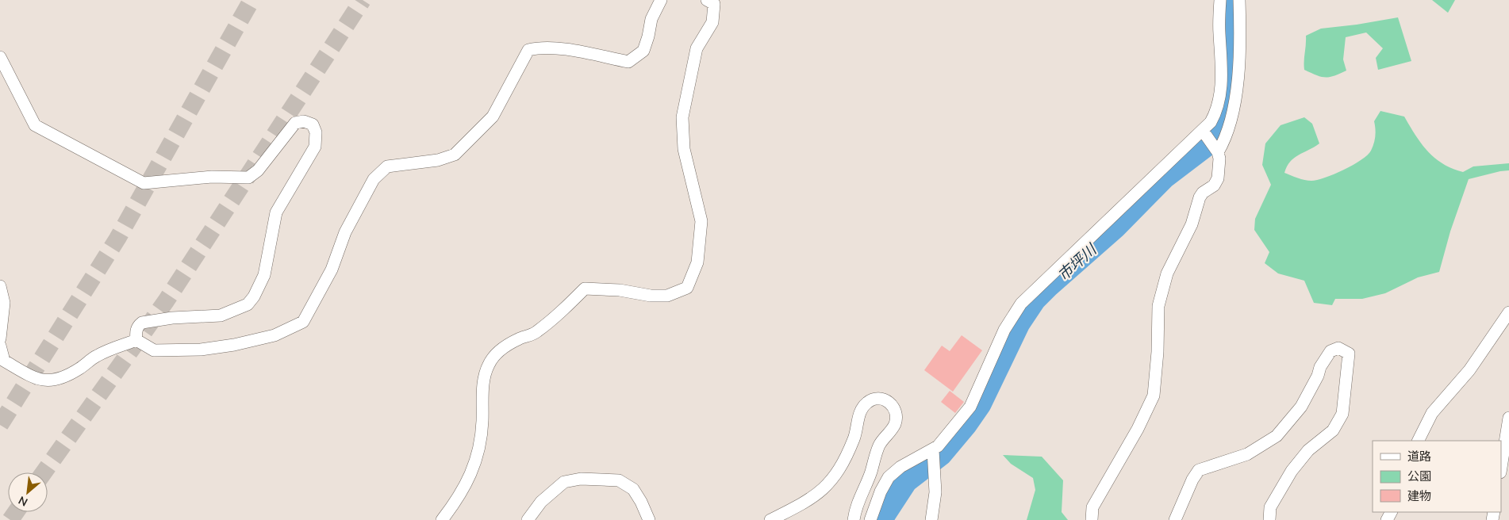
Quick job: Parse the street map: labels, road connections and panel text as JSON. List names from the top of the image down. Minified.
{"water":["市坪川"],"legend":["道路","公園","建物"],"north":"bottom left"}
